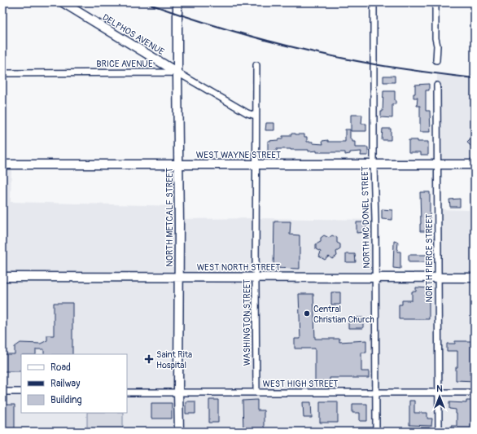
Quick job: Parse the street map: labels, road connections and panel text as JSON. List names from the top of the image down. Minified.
{"streets":{"street":["DELPHOS AVENUE","BRICE AVENUE","WEST WAYNE STREET","NORTH METCALF STREET","NORTH MC DONEL STREET","NORTH PIERCE STREET","WEST NORTH STREET","WASHINGTON STREET","WEST HIGH STREET"]},"crossings":[["DELPHOS AVENUE","BRICE AVENUE"],["DELPHOS AVENUE","NORTH METCALF STREET"],["BRICE AVENUE","NORTH METCALF STREET"],["WEST WAYNE STREET","NORTH METCALF STREET"],["WEST WAYNE STREET","NORTH MC DONEL STREET"],["WEST WAYNE STREET","NORTH PIERCE STREET"],["WEST WAYNE STREET","WASHINGTON STREET"],["NORTH METCALF STREET","WEST NORTH STREET"],["NORTH METCALF STREET","WEST HIGH STREET"],["NORTH MC DONEL STREET","WEST NORTH STREET"],["NORTH MC DONEL STREET","WEST HIGH STREET"],["NORTH PIERCE STREET","WEST NORTH STREET"],["NORTH PIERCE STREET","WEST HIGH STREET"],["WEST NORTH STREET","WASHINGTON STREET"],["WASHINGTON STREET","WEST HIGH STREET"]],"places":{"other":["Central Christian Church"],"health":["Saint Rita Hospital"]},"legend":["Road","Railway","Building"],"north":"top"}
